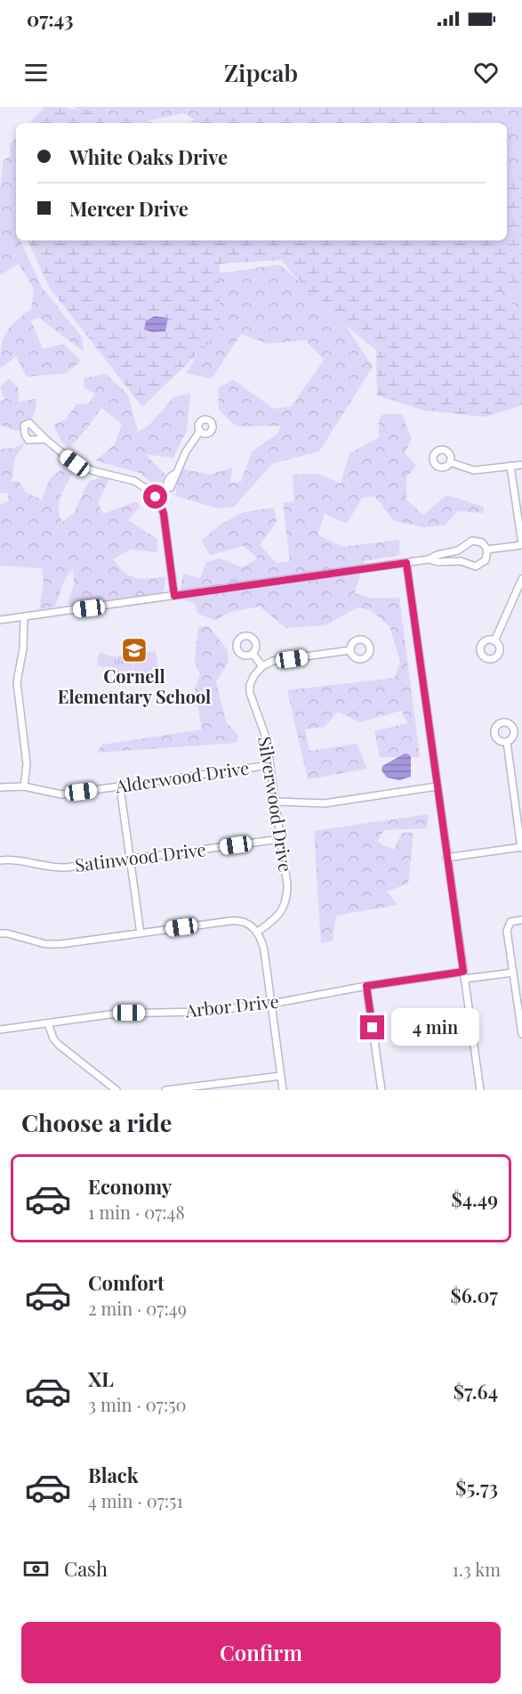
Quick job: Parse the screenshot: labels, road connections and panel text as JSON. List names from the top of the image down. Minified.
{"streets":{"street":["Alderwood Drive","Silverwood Drive","Satinwood Drive","Arbor Drive"]},"crossings":[["Alderwood Drive","Silverwood Drive"],["Silverwood Drive","Satinwood Drive"]],"places":{"school or university":["Cornell Elementary School"]},"page":{"status":"07:43","header":"Zipcab","banner":["White Oaks Drive","Mercer Drive"],"bubble":"4 min","heading":"Choose a ride","list":[{"name":"Economy","note":"1 min · 07:48","value":"$4.49"},{"name":"Comfort","note":"2 min · 07:49","value":"$6.07"},{"name":"XL","note":"3 min · 07:50","value":"$7.64"},{"name":"Black","note":"4 min · 07:51","value":"$5.73"}],"pay":["Cash","1.3 km"],"buttons":"Confirm"}}
